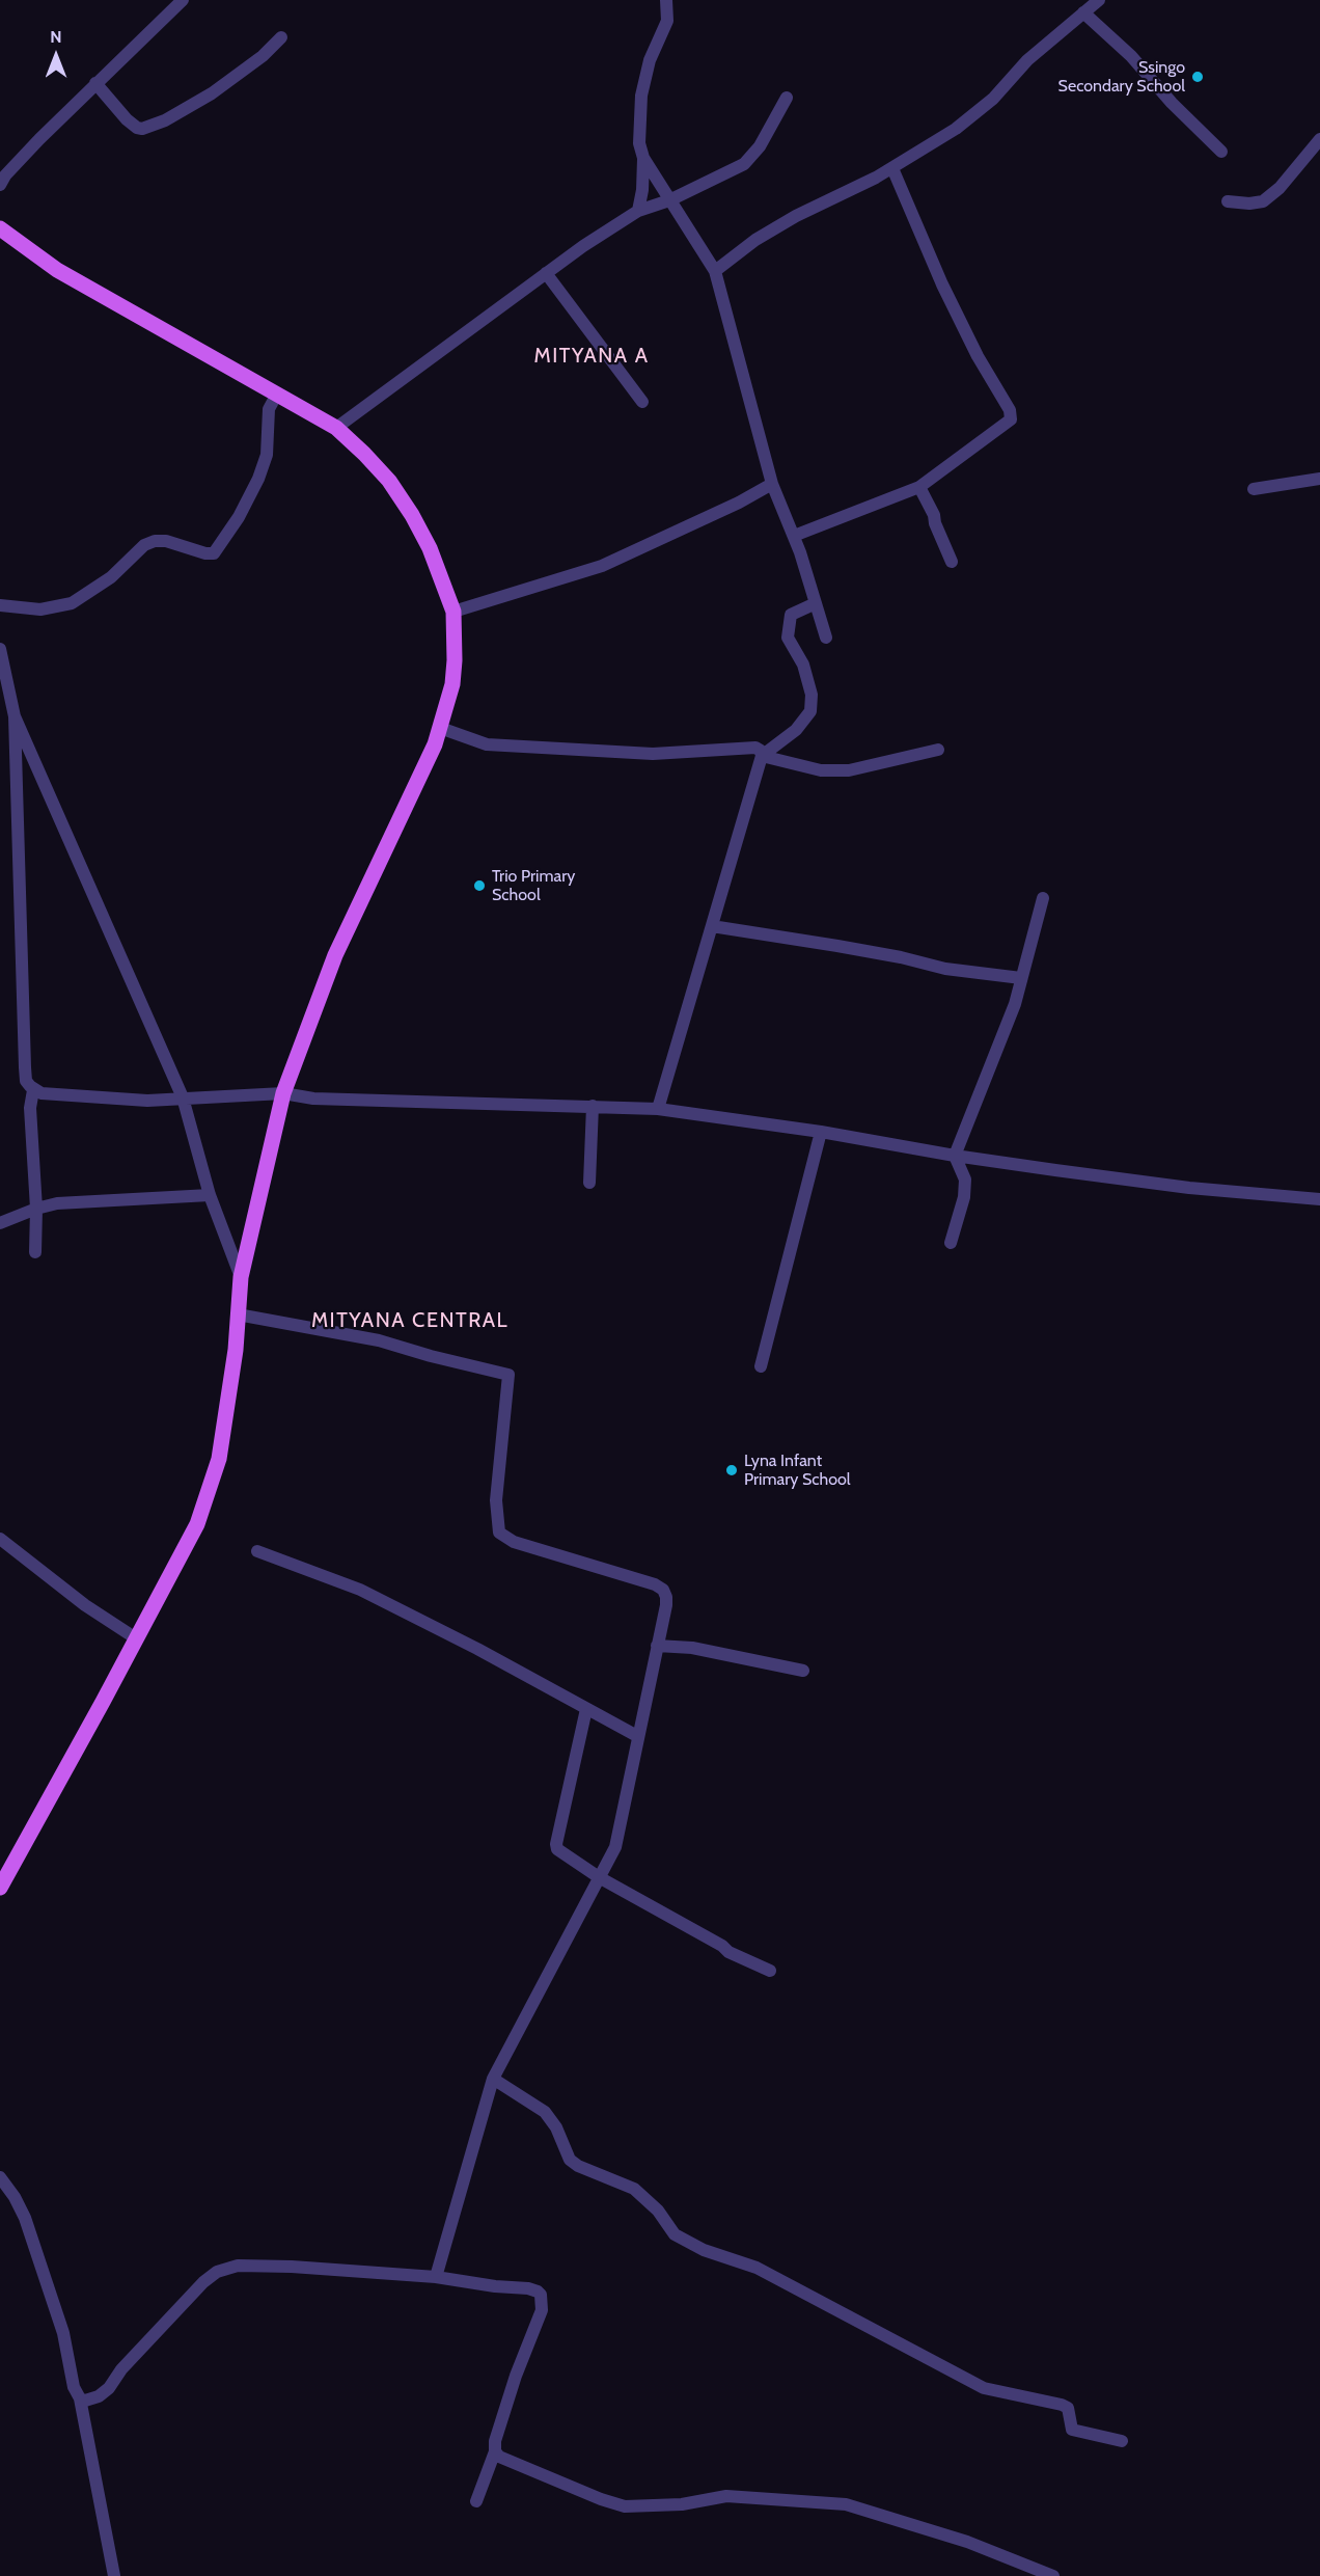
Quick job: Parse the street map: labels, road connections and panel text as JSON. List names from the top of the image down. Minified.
{"districts":["MITYANA A","MITYANA CENTRAL"],"places":["Ssingo Secondary School","Trio Primary School","Lyna Infant Primary School"],"north":"top"}
